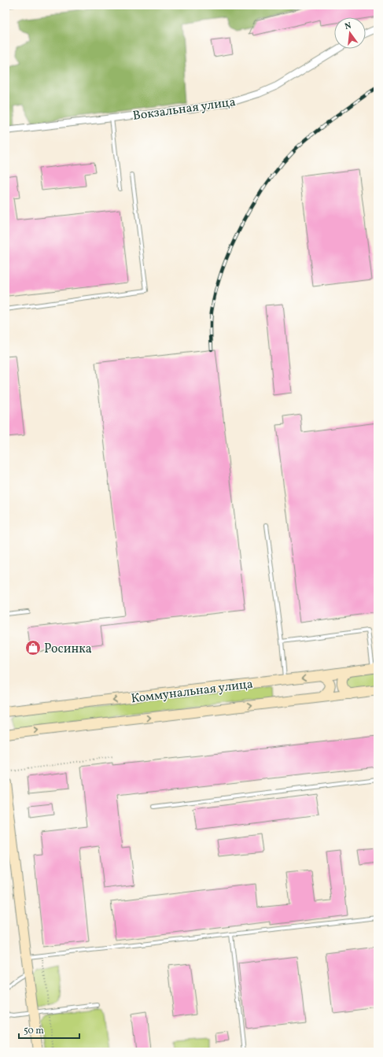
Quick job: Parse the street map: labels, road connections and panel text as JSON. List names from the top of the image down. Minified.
{"streets":{"main road":["Коммунальная улица"],"street":["Вокзальная улица"]},"places":{"shop":["Росинка"]},"scale_bar":"50 m","north":"top"}
